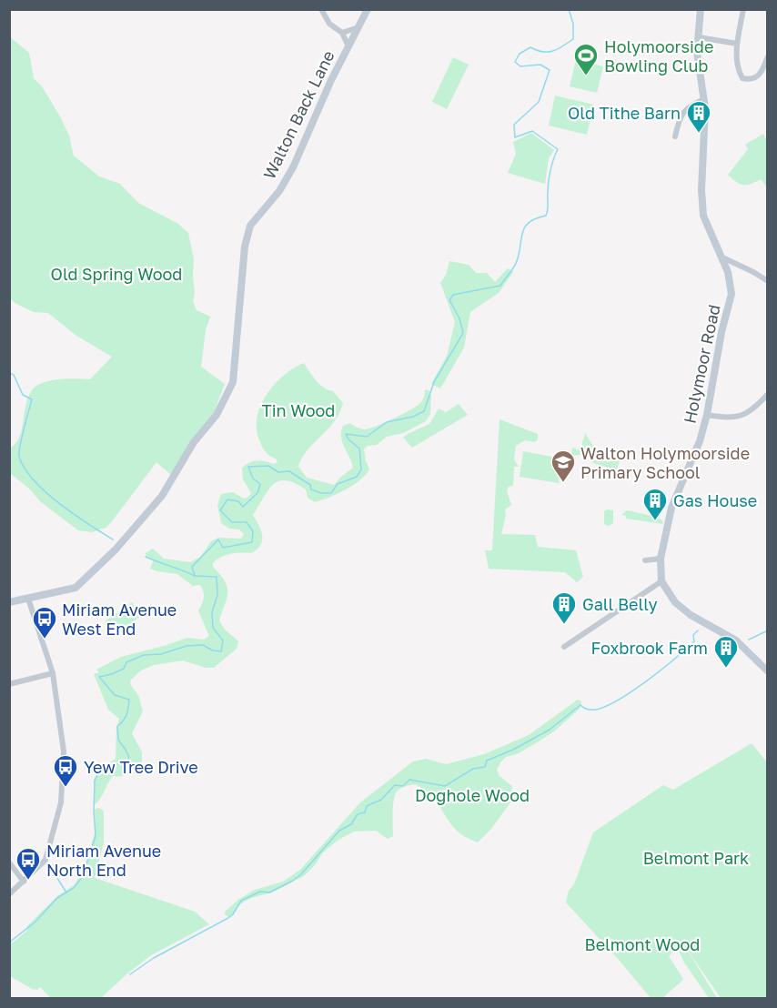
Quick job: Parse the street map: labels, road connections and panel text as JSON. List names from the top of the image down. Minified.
{"streets":{"street":["Walton Back Lane","Holymoor Road"]},"parks":["Old Spring Wood","Tin Wood","Doghole Wood","Belmont Park","Belmont Wood"],"places":{"sports":["Holymoorside Bowling Club"],"building":["Old Tithe Barn","Gas House","Gall Belly","Foxbrook Farm"],"school or university":["Walton Holymoorside Primary School"],"bus stop":["Miriam Avenue West End","Yew Tree Drive","Miriam Avenue North End"]}}
